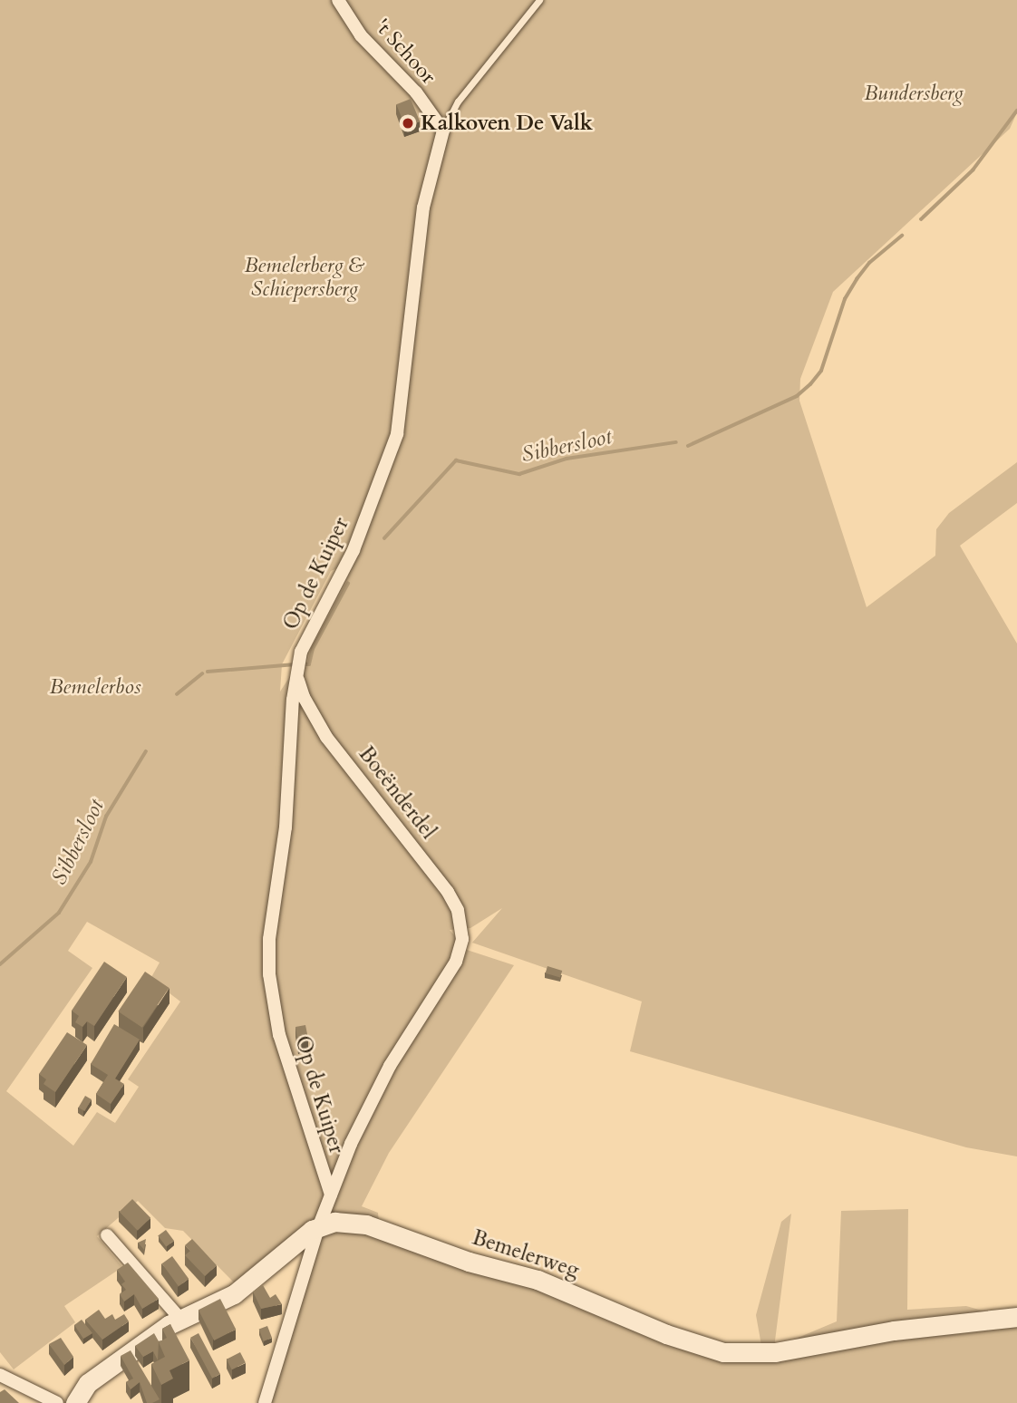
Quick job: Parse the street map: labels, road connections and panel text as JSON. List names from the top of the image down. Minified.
{"streets":{"street":["'t Schoor","Op de Kuiper","Boeënderdel","Bemelerweg"]},"crossings":[["'t Schoor","Op de Kuiper"],["Op de Kuiper","Boeënderdel"]],"water":["Sibbersloot"],"parks":["Bundersberg","Bemelerberg & Schiepersberg","Bemelerbos"],"places":["Kalkoven De Valk"]}
